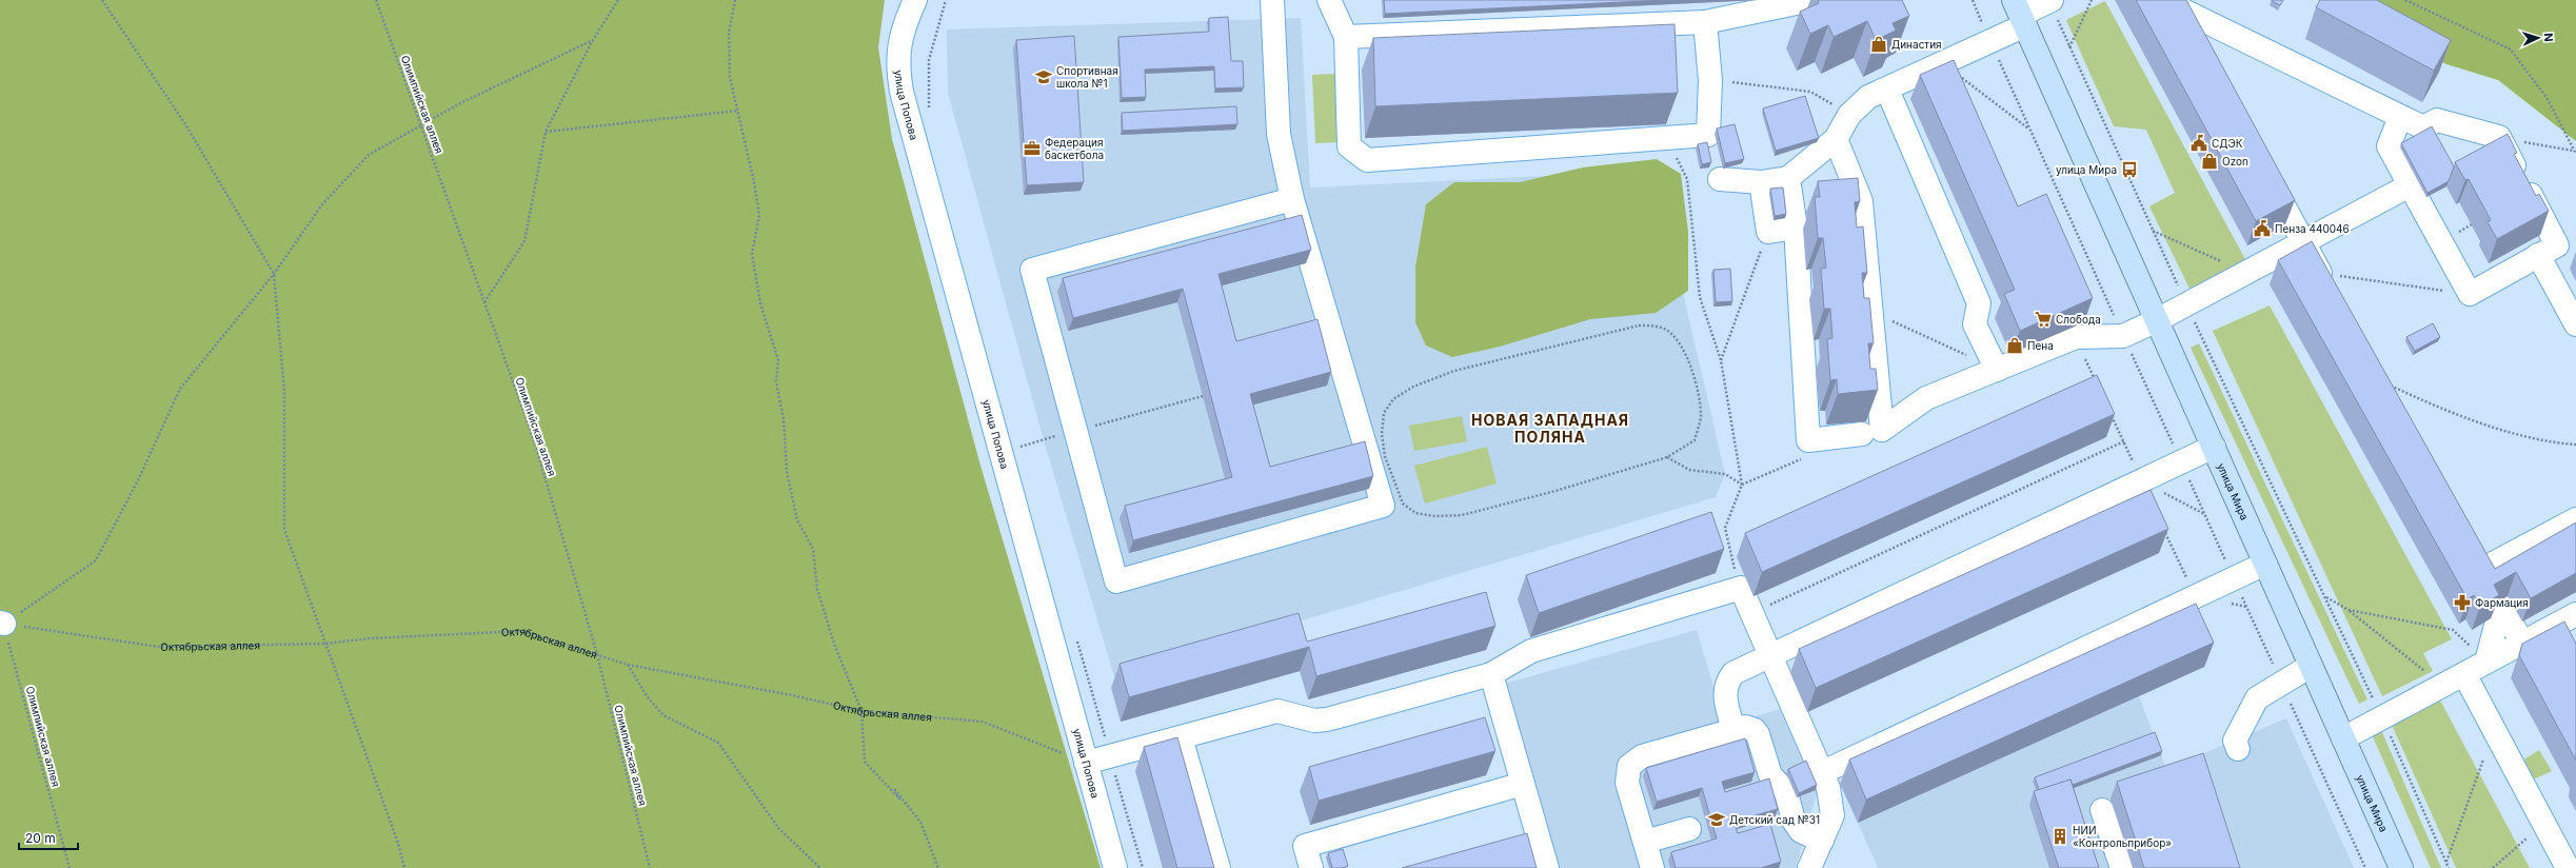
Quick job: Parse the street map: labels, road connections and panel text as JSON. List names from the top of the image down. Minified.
{"streets":{"main road":["улица Мира"],"street":["улица Попова"],"path":["Олимпийская аллея","Октябрьская аллея"]},"crossings":[["Олимпийская аллея","Октябрьская аллея"],["улица Попова","Октябрьская аллея"]],"districts":["НОВАЯ ЗАПАДНАЯ ПОЛЯНА"],"places":{"shop":["Династия","Ozon","Пена"],"school or university":["Спортивная школа №1","Детский сад №31"],"public building":["СДЭК","Пенза 440046"],"office":["Федерация баскетбола"],"bus stop":["улица Мира"],"supermarket":["Слобода"],"pharmacy":["Фармация"],"building":["НИИ «Контрольприбор»"]},"scale_bar":"20 m","north":"right"}
